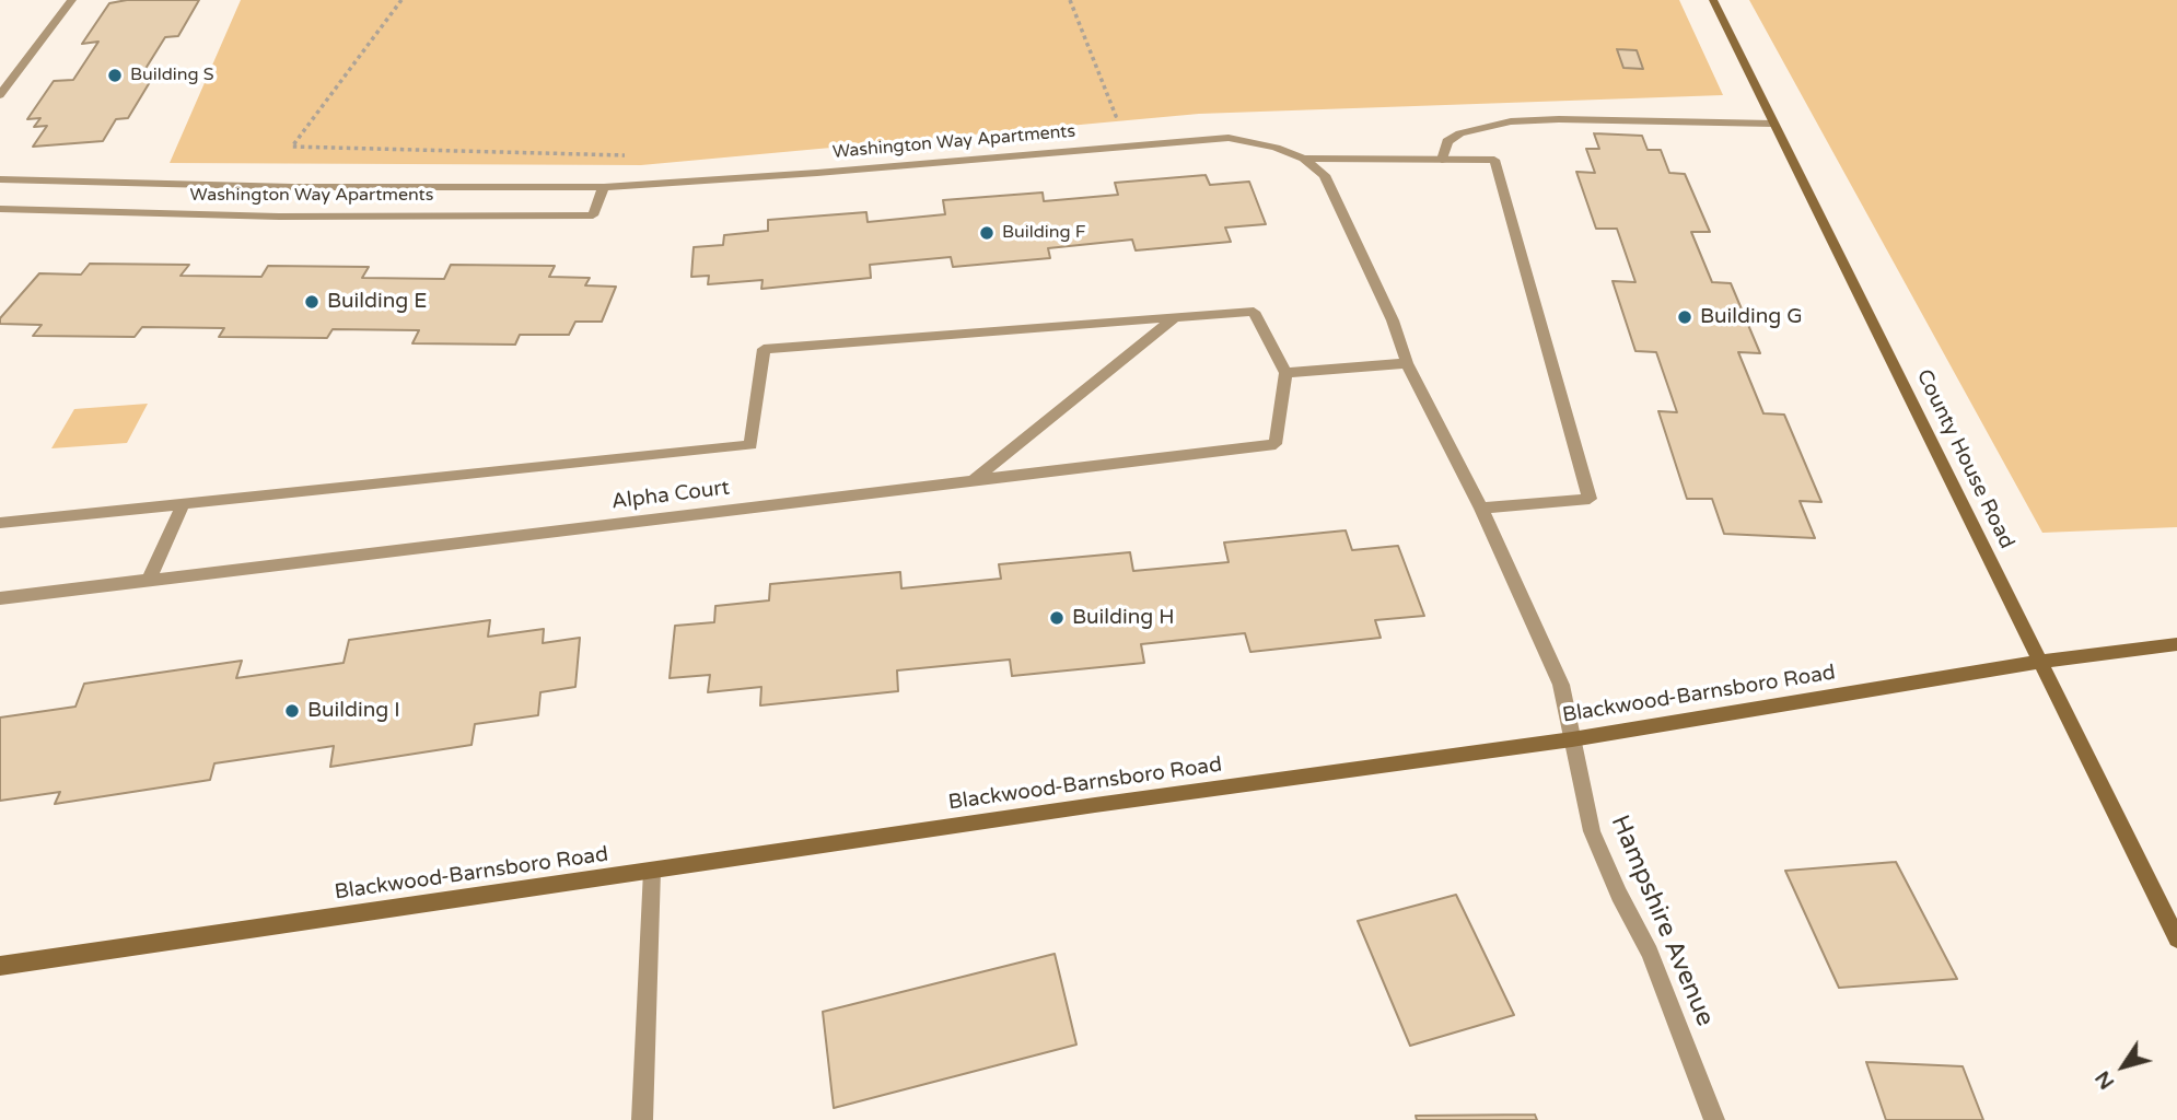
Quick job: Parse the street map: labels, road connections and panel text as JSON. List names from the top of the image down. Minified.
{"streets":{"main road":["County House Road","Blackwood-Barnsboro Road"],"street":["Washington Way Apartments","Alpha Court","Hampshire Avenue"]},"crossings":[["Washington Way Apartments","Blackwood-Barnsboro Road"],["Washington Way Apartments","Hampshire Avenue"],["County House Road","Blackwood-Barnsboro Road"],["Blackwood-Barnsboro Road","Hampshire Avenue"]],"places":["Building S","Building F","Building E","Building G","Building H","Building I"],"north":"bottom left"}
